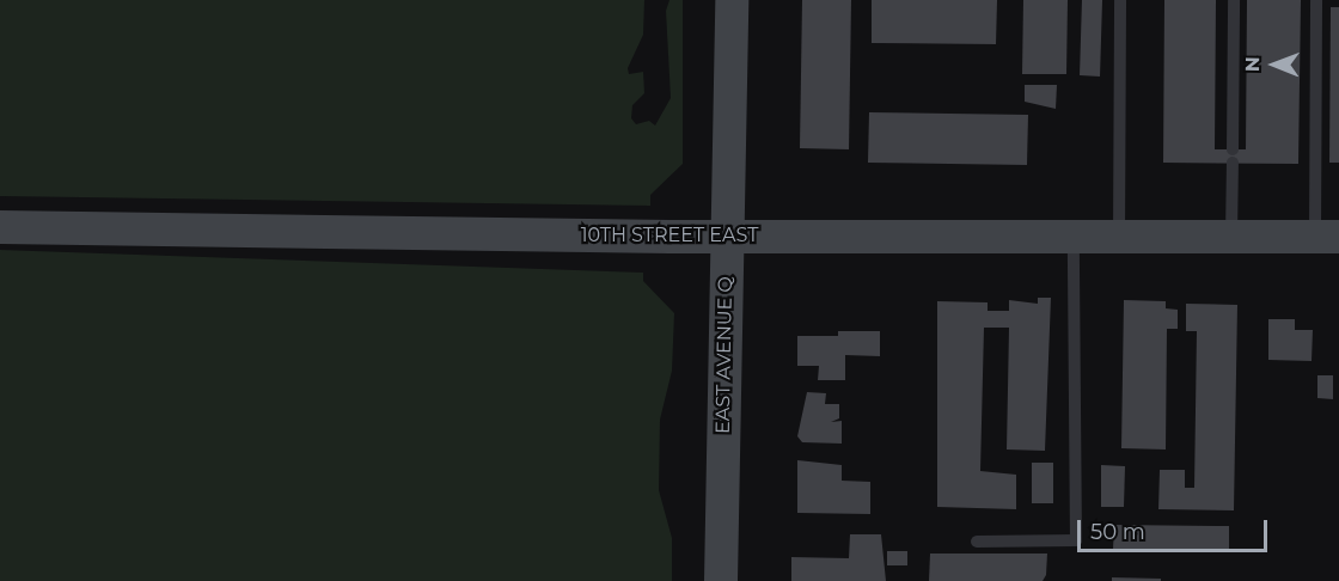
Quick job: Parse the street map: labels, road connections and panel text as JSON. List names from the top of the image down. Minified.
{"streets":{"main road":["10TH STREET EAST","EAST AVENUE Q"]},"crossings":[["10TH STREET EAST","EAST AVENUE Q"]],"scale_bar":"50 m","north":"left"}
